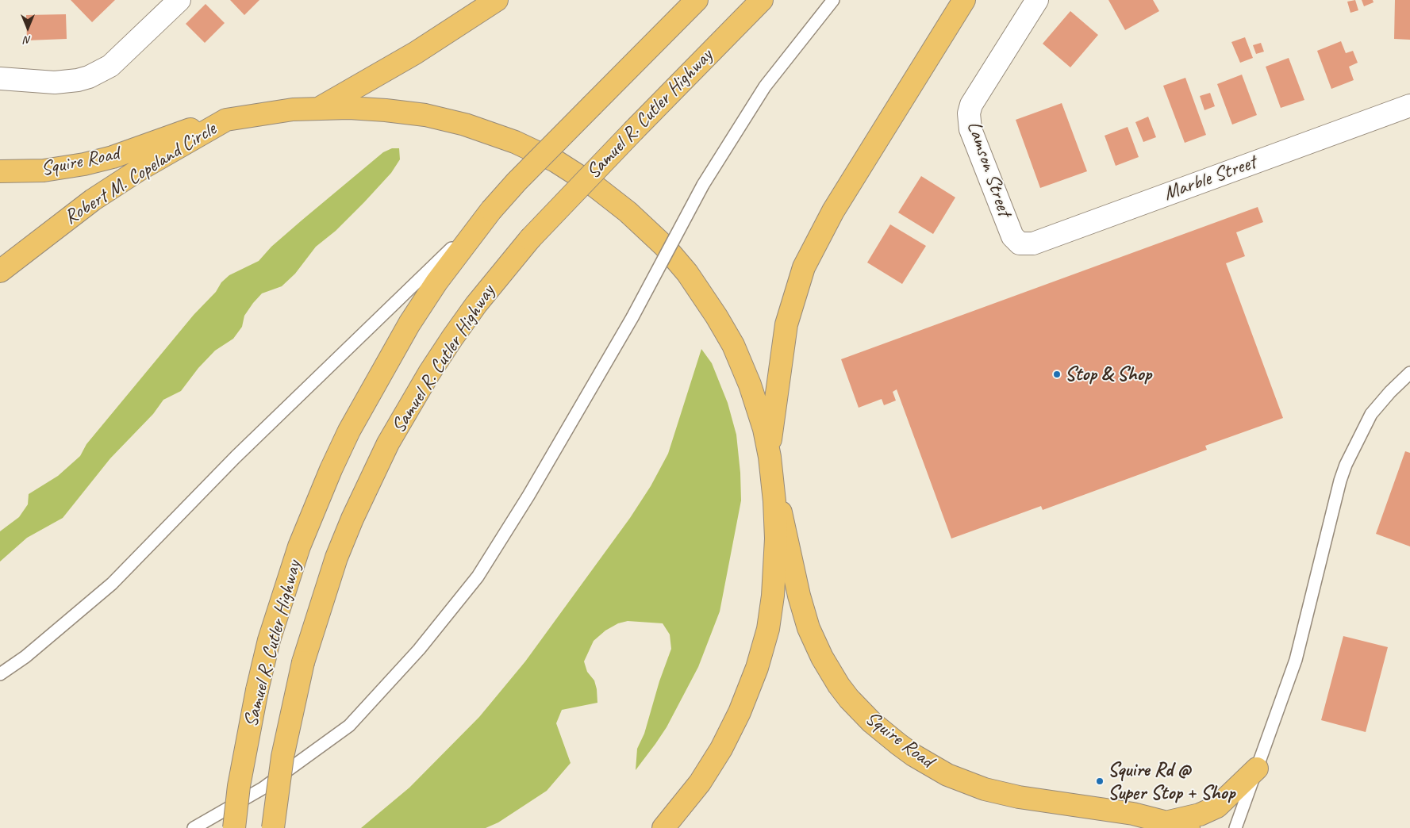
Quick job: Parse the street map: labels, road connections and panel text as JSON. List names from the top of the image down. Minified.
{"streets":{"main road":["Samuel R. Cutler Highway","Squire Road","Robert M. Copeland Circle"],"street":["Lamson Street","Marble Street"]},"crossings":[["Squire Road","Robert M. Copeland Circle"],["Lamson Street","Marble Street"]],"places":["Stop & Shop","Squire Rd @ Super Stop + Shop"],"north":"bottom"}
